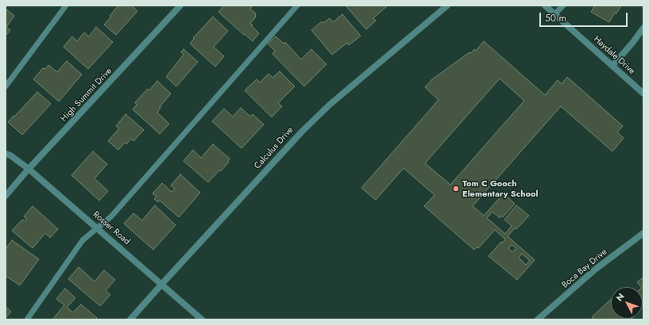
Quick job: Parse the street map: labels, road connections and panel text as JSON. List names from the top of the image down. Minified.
{"streets":{"street":["Haydale Drive","High Summit Drive","Calculus Drive","Rosser Road","Boca Bay Drive"]},"crossings":[["High Summit Drive","Rosser Road"],["Calculus Drive","Rosser Road"]],"places":["Tom C Gooch Elementary School"],"scale_bar":"50 m","north":"top left"}
